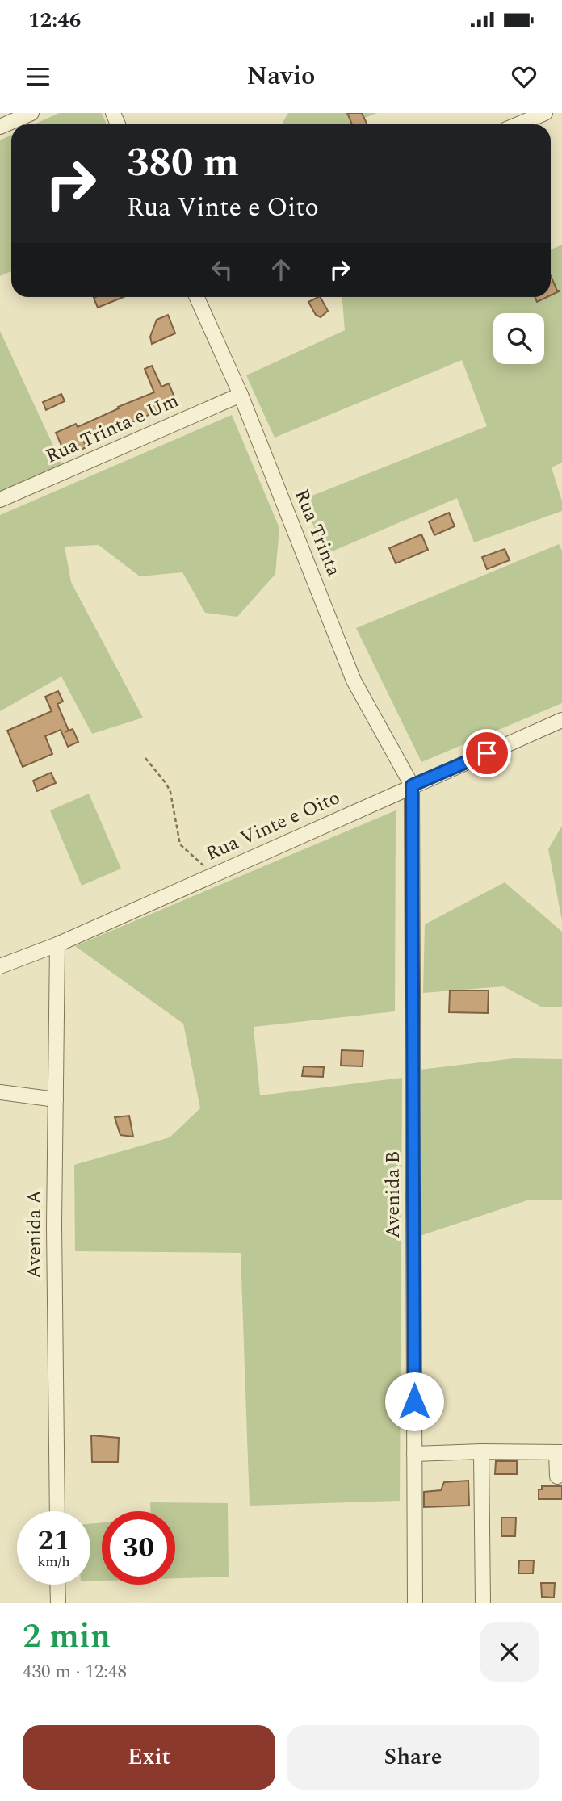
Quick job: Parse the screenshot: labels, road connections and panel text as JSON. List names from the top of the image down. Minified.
{"streets":{"street":["Rua Trinta e Um","Rua Trinta","Rua Vinte e Oito","Avenida B","Avenida A"]},"crossings":[["Rua Trinta e Um","Rua Trinta"],["Rua Trinta","Rua Vinte e Oito"],["Rua Trinta","Avenida B"],["Rua Vinte e Oito","Avenida B"],["Rua Vinte e Oito","Avenida A"]],"page":{"status":"12:46","header":"Navio","turn":["380 m","Rua Vinte e Oito"],"speed":"21 km/h","limit":"30","heading":["2 min","430 m · 12:48"],"buttons":["Exit","Share"]}}
